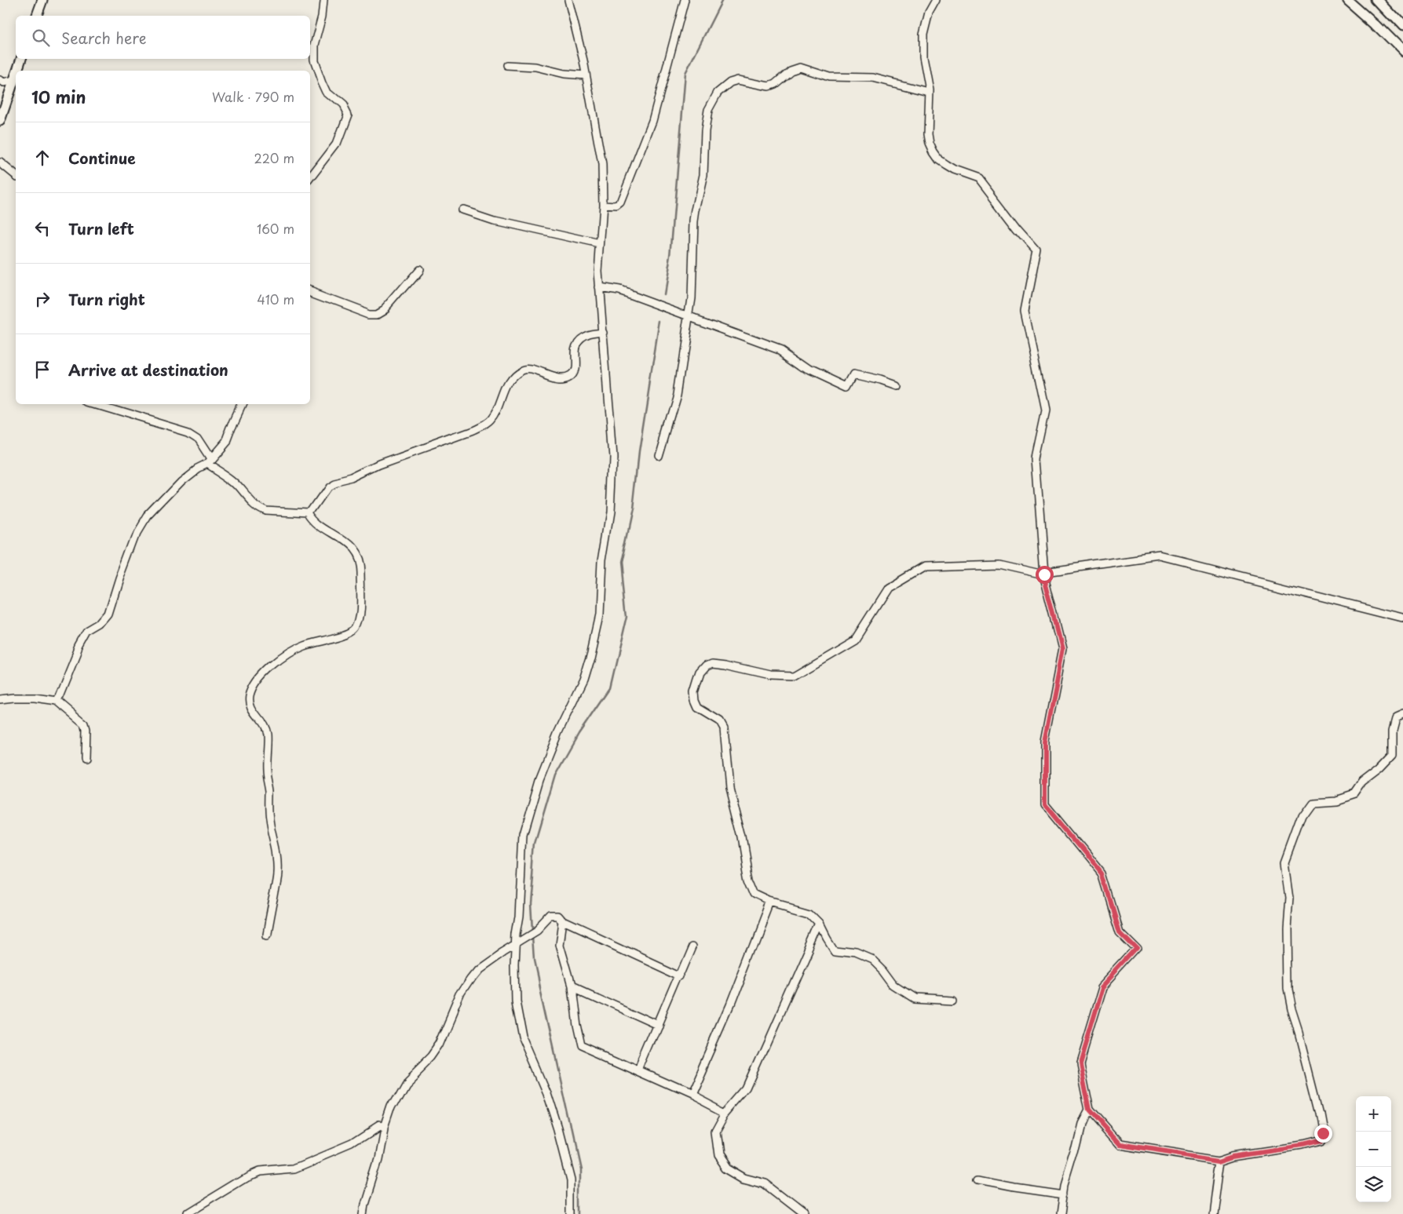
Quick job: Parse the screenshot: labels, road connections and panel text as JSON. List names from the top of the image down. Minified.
{"page":{"search":"Search here","heading":["10 min","Walk · 790 m"],"list":[["Continue","220 m"],["Turn left","160 m"],["Turn right","410 m"],"Arrive at destination"],"map_buttons":["+","−"]}}
